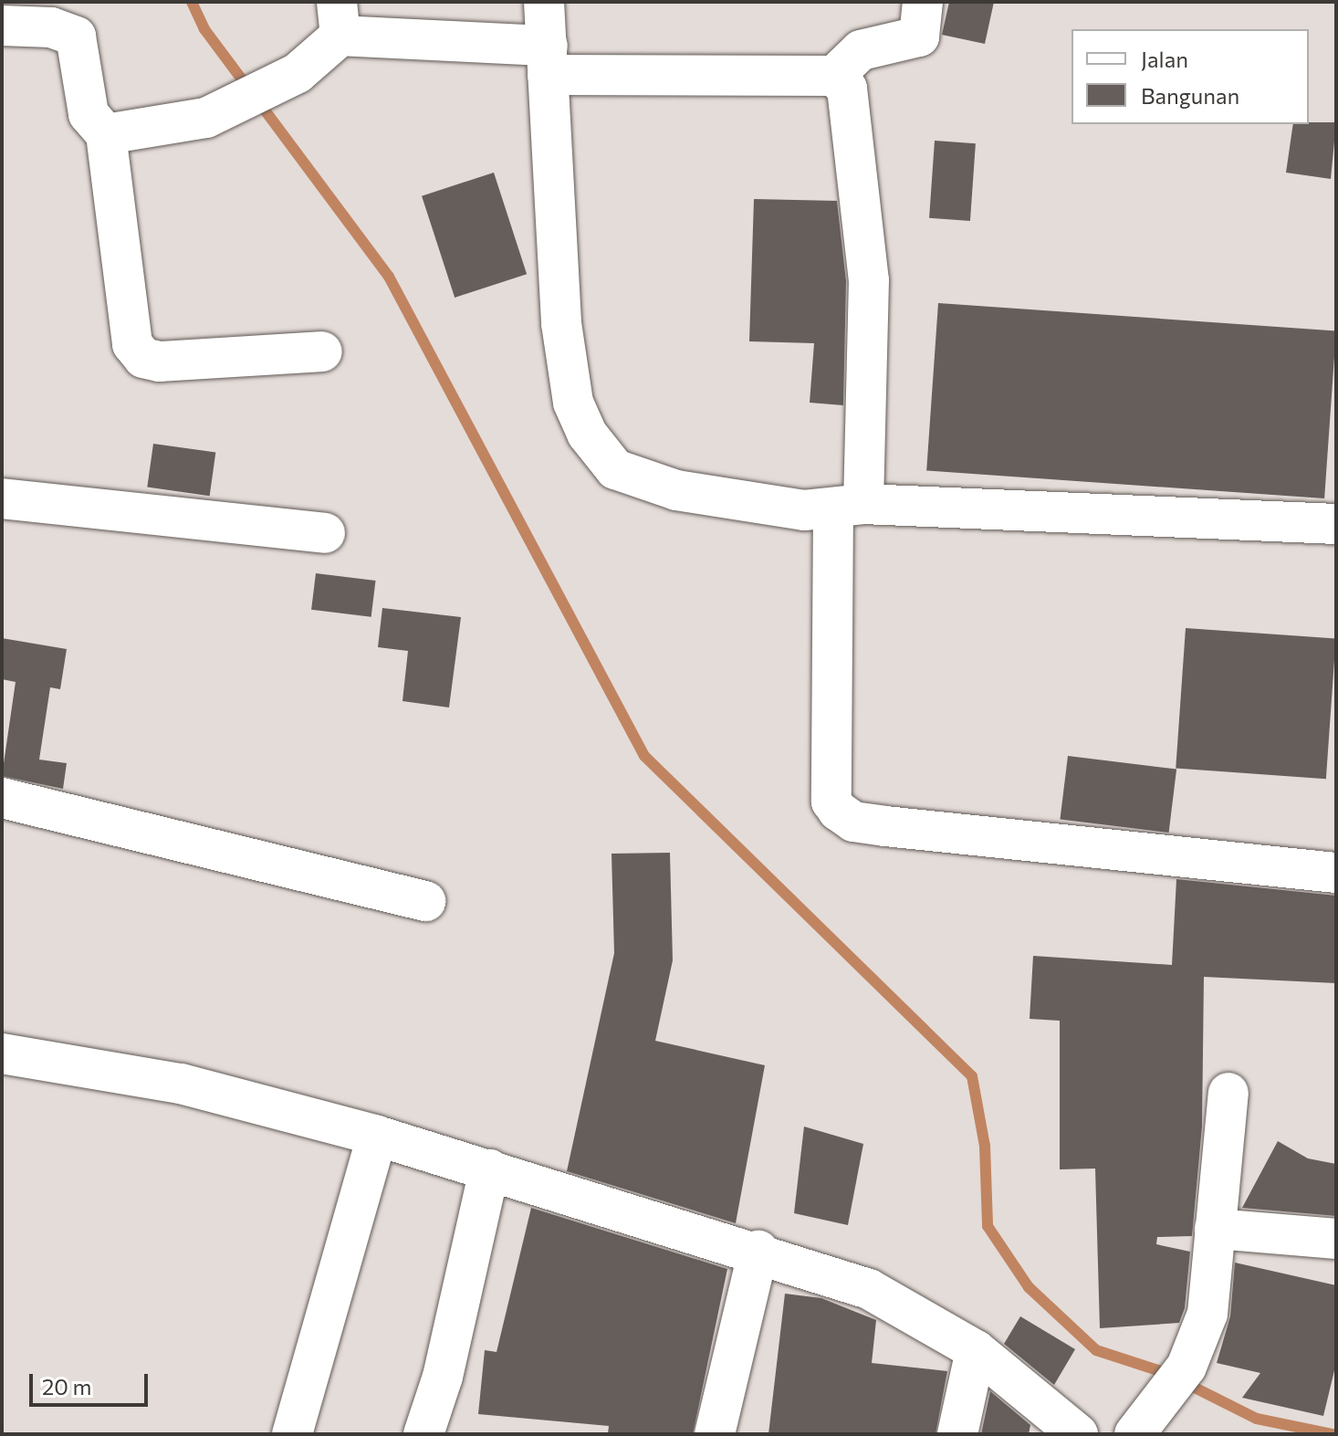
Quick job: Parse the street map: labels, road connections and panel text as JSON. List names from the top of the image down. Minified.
{"legend":["Jalan","Bangunan"],"scale_bar":"20 m"}
